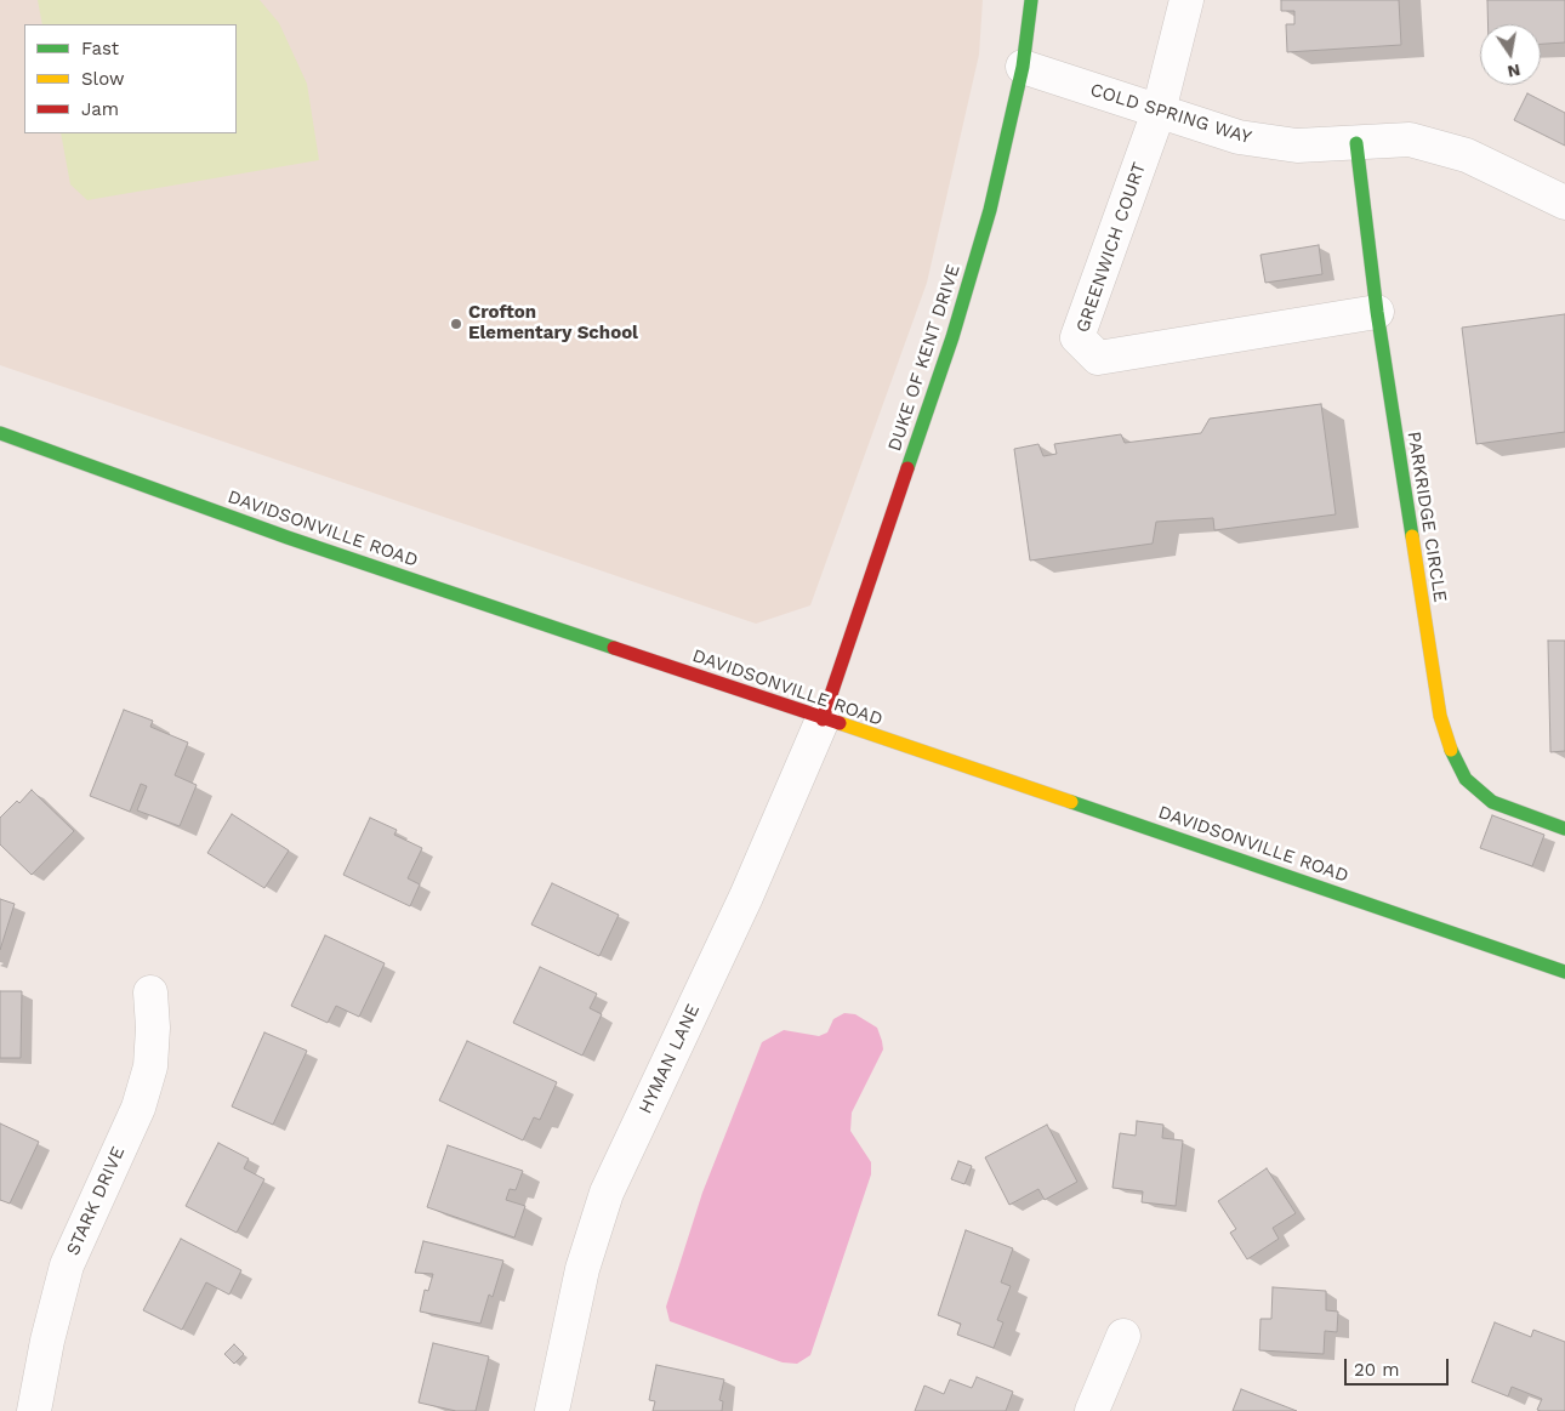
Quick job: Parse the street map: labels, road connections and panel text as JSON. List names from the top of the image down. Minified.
{"streets":{"main road":["DUKE OF KENT DRIVE","PARKRIDGE CIRCLE","DAVIDSONVILLE ROAD"],"street":["COLD SPRING WAY","GREENWICH COURT","HYMAN LANE","STARK DRIVE"]},"crossings":[["COLD SPRING WAY","GREENWICH COURT"],["COLD SPRING WAY","DUKE OF KENT DRIVE"],["COLD SPRING WAY","PARKRIDGE CIRCLE"],["GREENWICH COURT","PARKRIDGE CIRCLE"],["DUKE OF KENT DRIVE","DAVIDSONVILLE ROAD"],["DUKE OF KENT DRIVE","HYMAN LANE"],["DAVIDSONVILLE ROAD","HYMAN LANE"]],"places":["Crofton Elementary School"],"legend":["Fast","Slow","Jam"],"scale_bar":"20 m","north":"bottom"}
